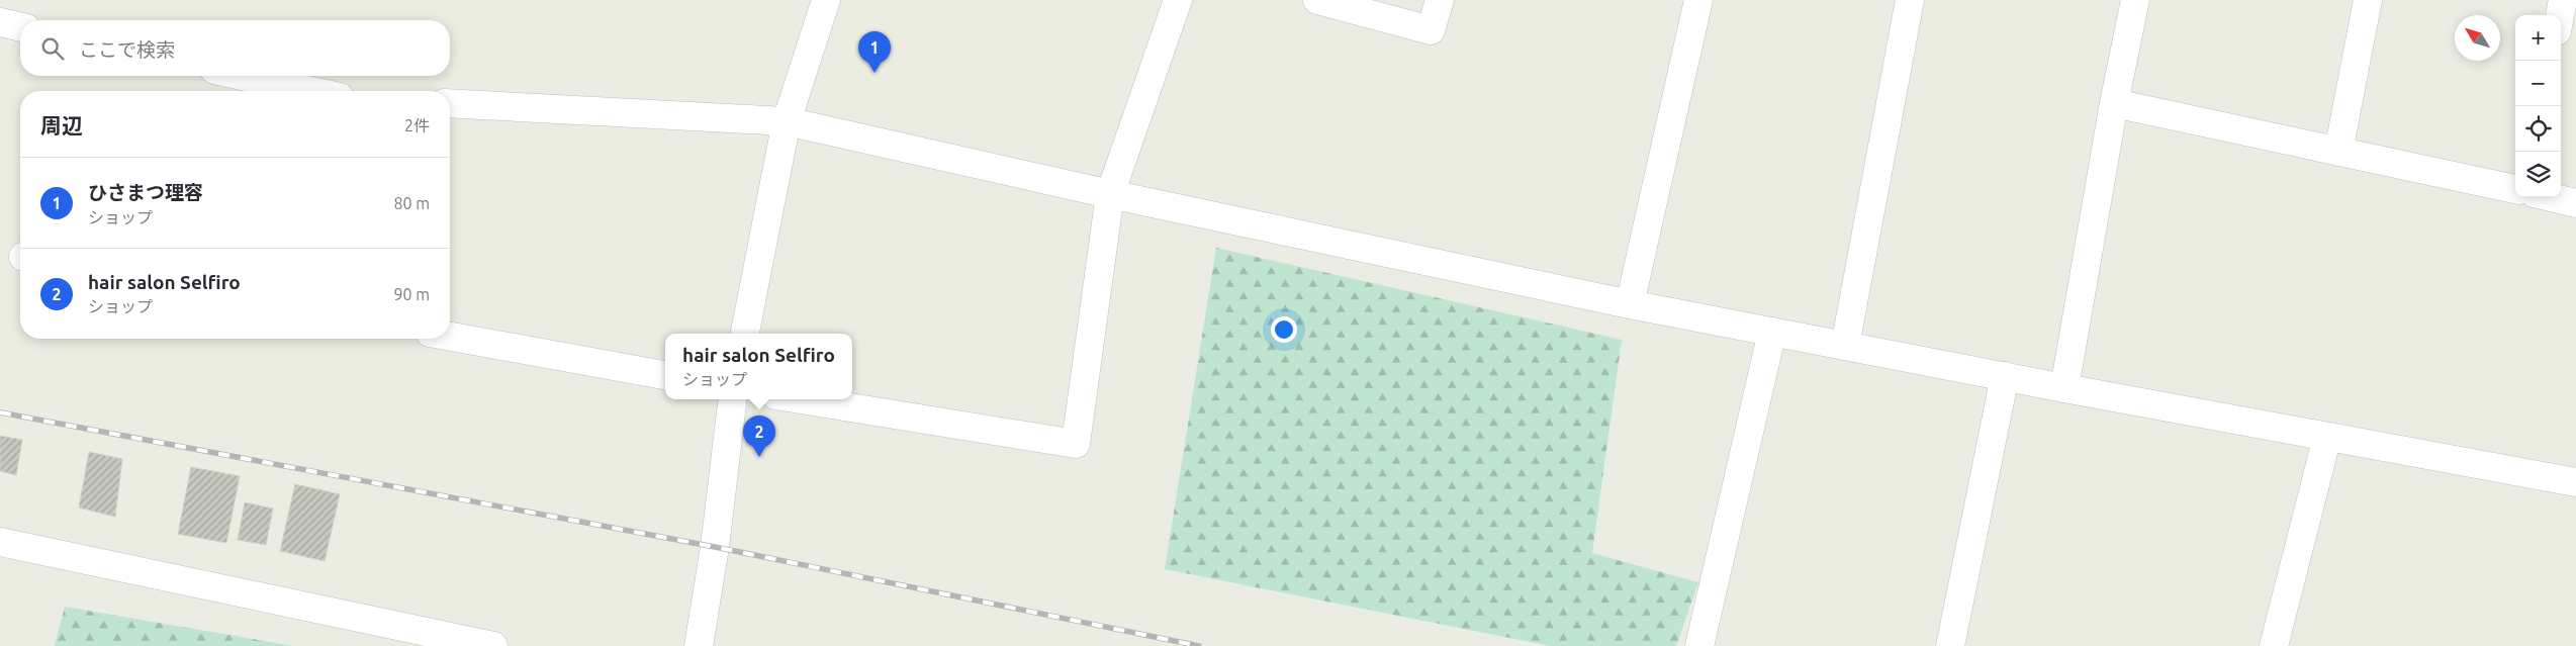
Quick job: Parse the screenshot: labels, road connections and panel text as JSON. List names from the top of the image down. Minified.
{"north":"top left","page":{"map_buttons":["+","−"],"search":"ここで検索","pins":["1","2"],"heading":["周辺","2件"],"list":[{"mark":"1","name":"ひさまつ理容","note":"ショップ","value":"80 m"},{"mark":"2","name":"hair salon Selfiro","note":"ショップ","value":"90 m"}],"popup":["hair salon Selfiro","ショップ"]}}
